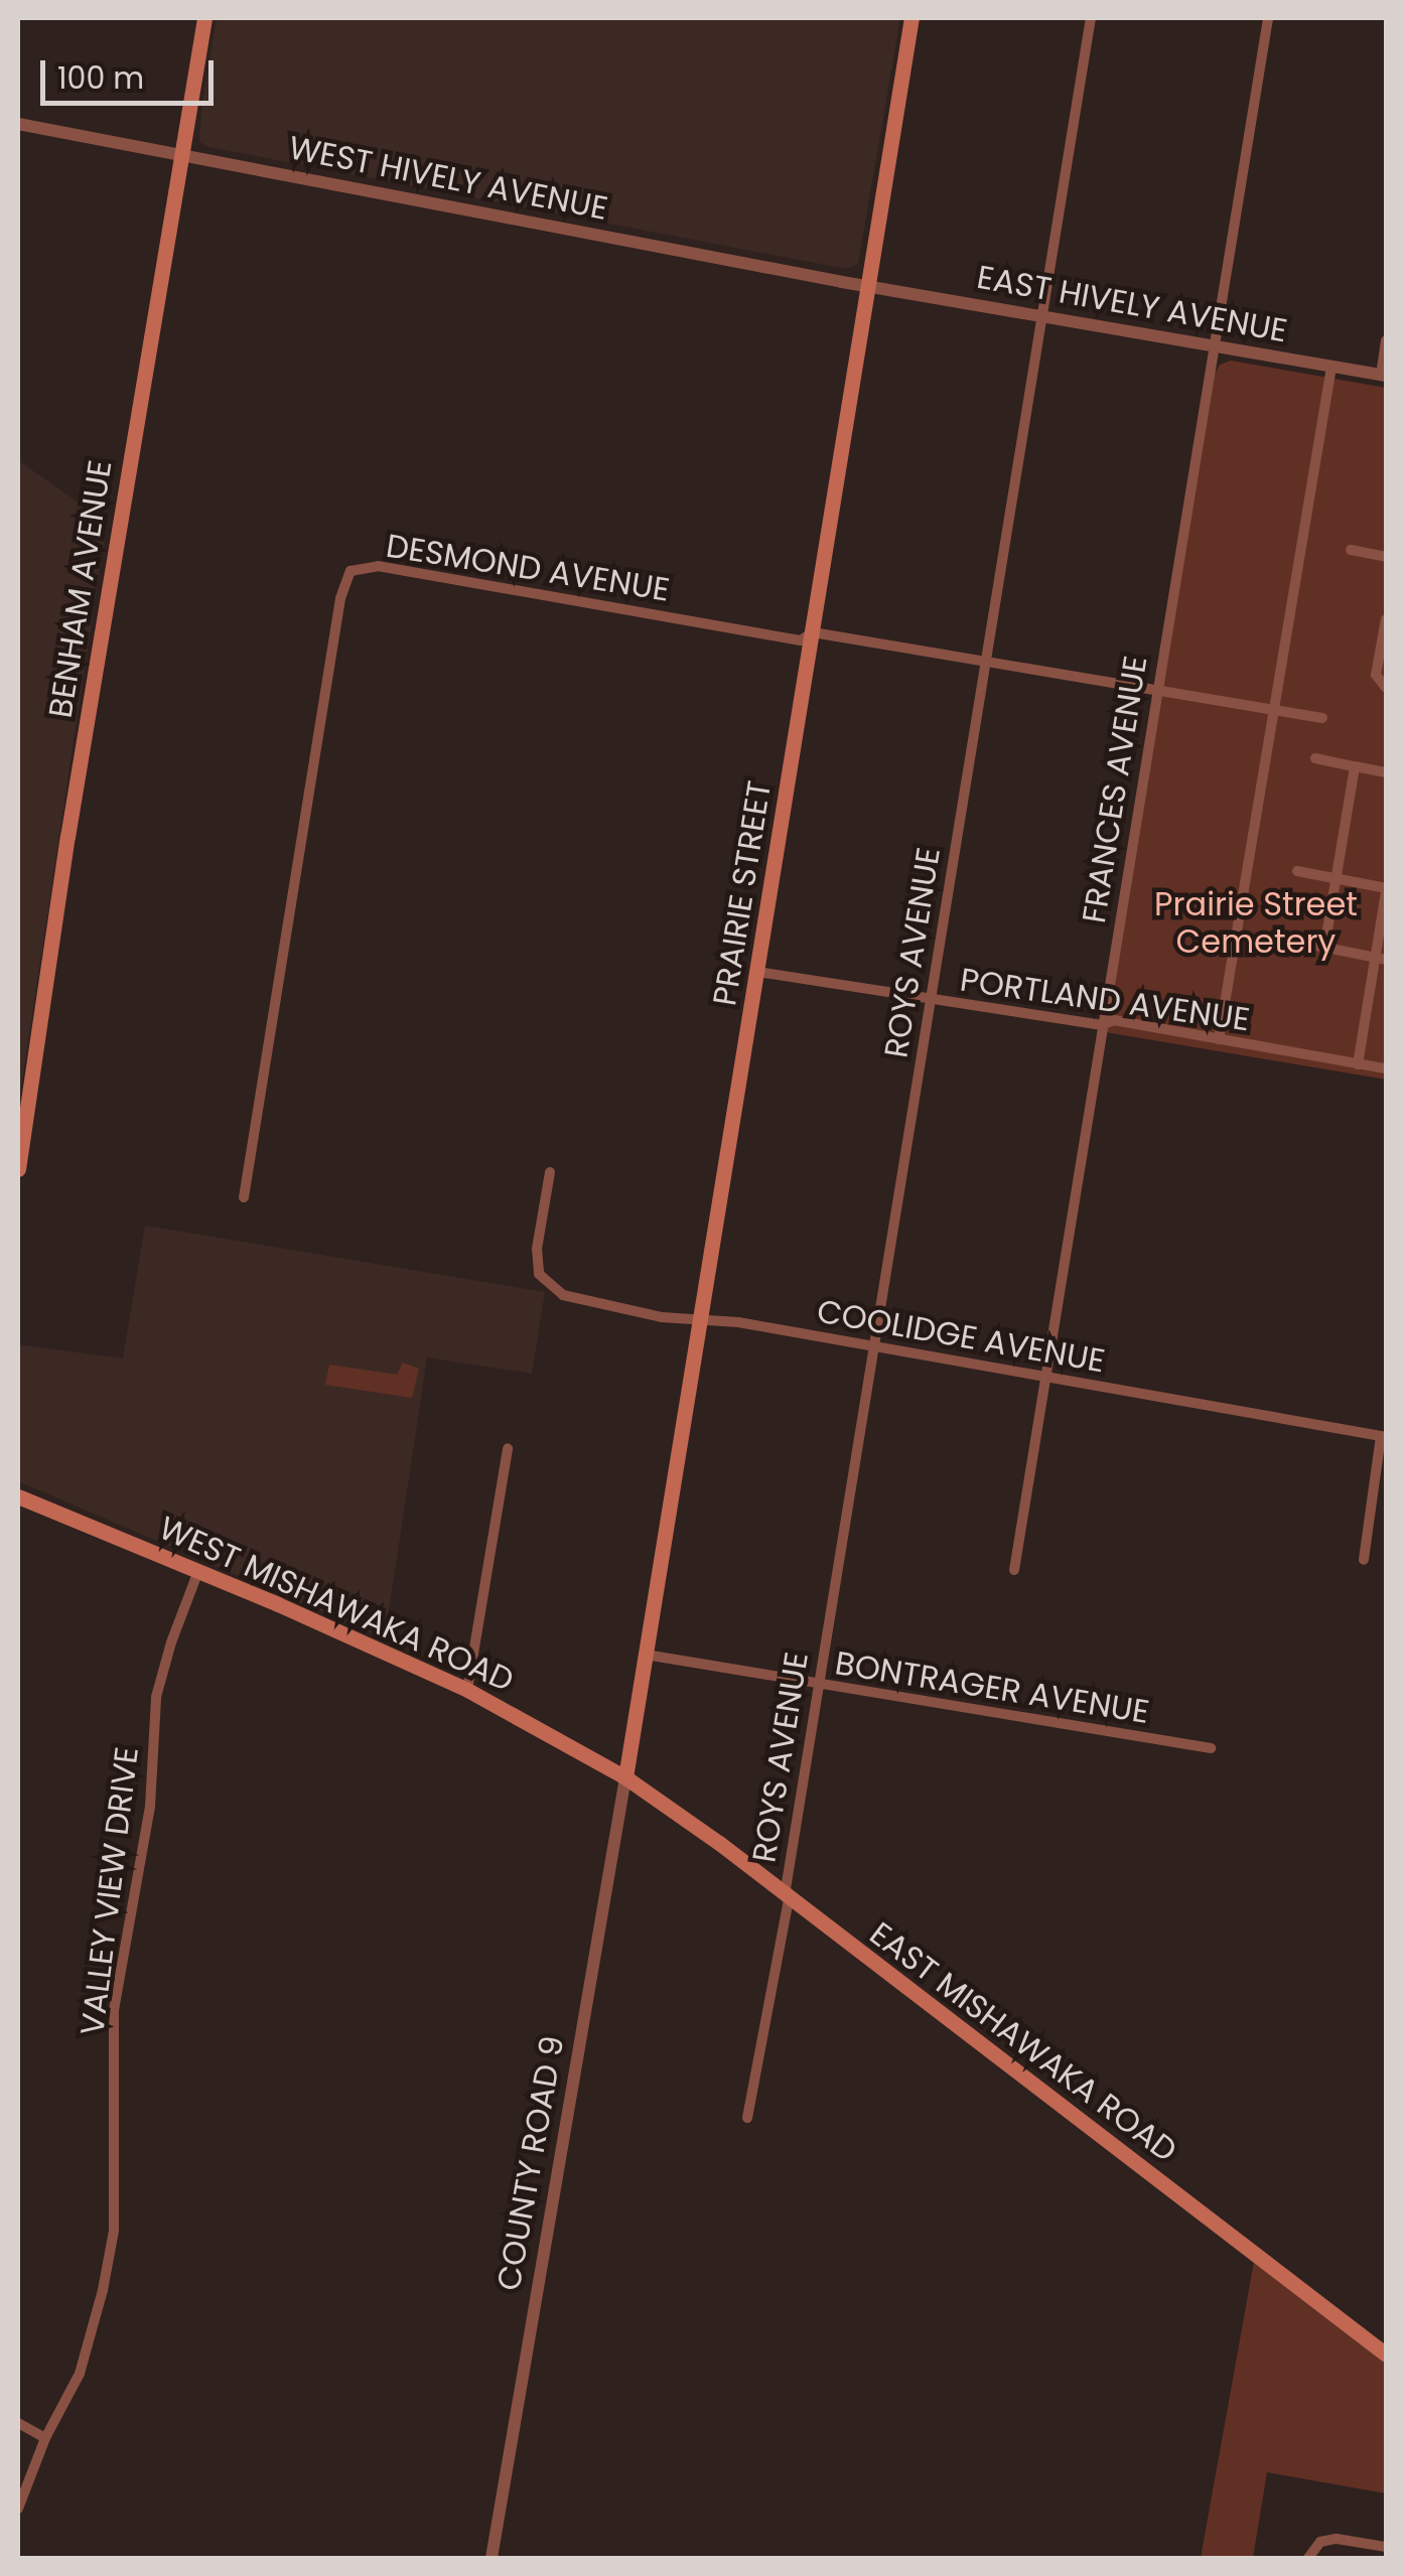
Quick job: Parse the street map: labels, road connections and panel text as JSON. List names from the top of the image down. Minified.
{"streets":{"main road":["BENHAM AVENUE","PRAIRIE STREET","WEST MISHAWAKA ROAD","EAST MISHAWAKA ROAD"],"street":["WEST HIVELY AVENUE","EAST HIVELY AVENUE","DESMOND AVENUE","FRANCES AVENUE","ROYS AVENUE","PORTLAND AVENUE","COOLIDGE AVENUE","BONTRAGER AVENUE","VALLEY VIEW DRIVE","COUNTY ROAD 9"]},"crossings":[["WEST HIVELY AVENUE","EAST HIVELY AVENUE"],["WEST HIVELY AVENUE","BENHAM AVENUE"],["WEST HIVELY AVENUE","PRAIRIE STREET"],["EAST HIVELY AVENUE","FRANCES AVENUE"],["EAST HIVELY AVENUE","PRAIRIE STREET"],["EAST HIVELY AVENUE","ROYS AVENUE"],["DESMOND AVENUE","FRANCES AVENUE"],["DESMOND AVENUE","PRAIRIE STREET"],["DESMOND AVENUE","ROYS AVENUE"],["FRANCES AVENUE","PORTLAND AVENUE"],["FRANCES AVENUE","COOLIDGE AVENUE"],["PRAIRIE STREET","PORTLAND AVENUE"],["PRAIRIE STREET","COOLIDGE AVENUE"],["PRAIRIE STREET","WEST MISHAWAKA ROAD"],["PRAIRIE STREET","BONTRAGER AVENUE"],["PRAIRIE STREET","EAST MISHAWAKA ROAD"],["PRAIRIE STREET","COUNTY ROAD 9"],["ROYS AVENUE","PORTLAND AVENUE"],["ROYS AVENUE","COOLIDGE AVENUE"],["ROYS AVENUE","BONTRAGER AVENUE"],["ROYS AVENUE","EAST MISHAWAKA ROAD"],["WEST MISHAWAKA ROAD","VALLEY VIEW DRIVE"],["WEST MISHAWAKA ROAD","EAST MISHAWAKA ROAD"],["WEST MISHAWAKA ROAD","COUNTY ROAD 9"],["EAST MISHAWAKA ROAD","COUNTY ROAD 9"]],"parks":["Prairie Street Cemetery"],"scale_bar":"100 m"}
